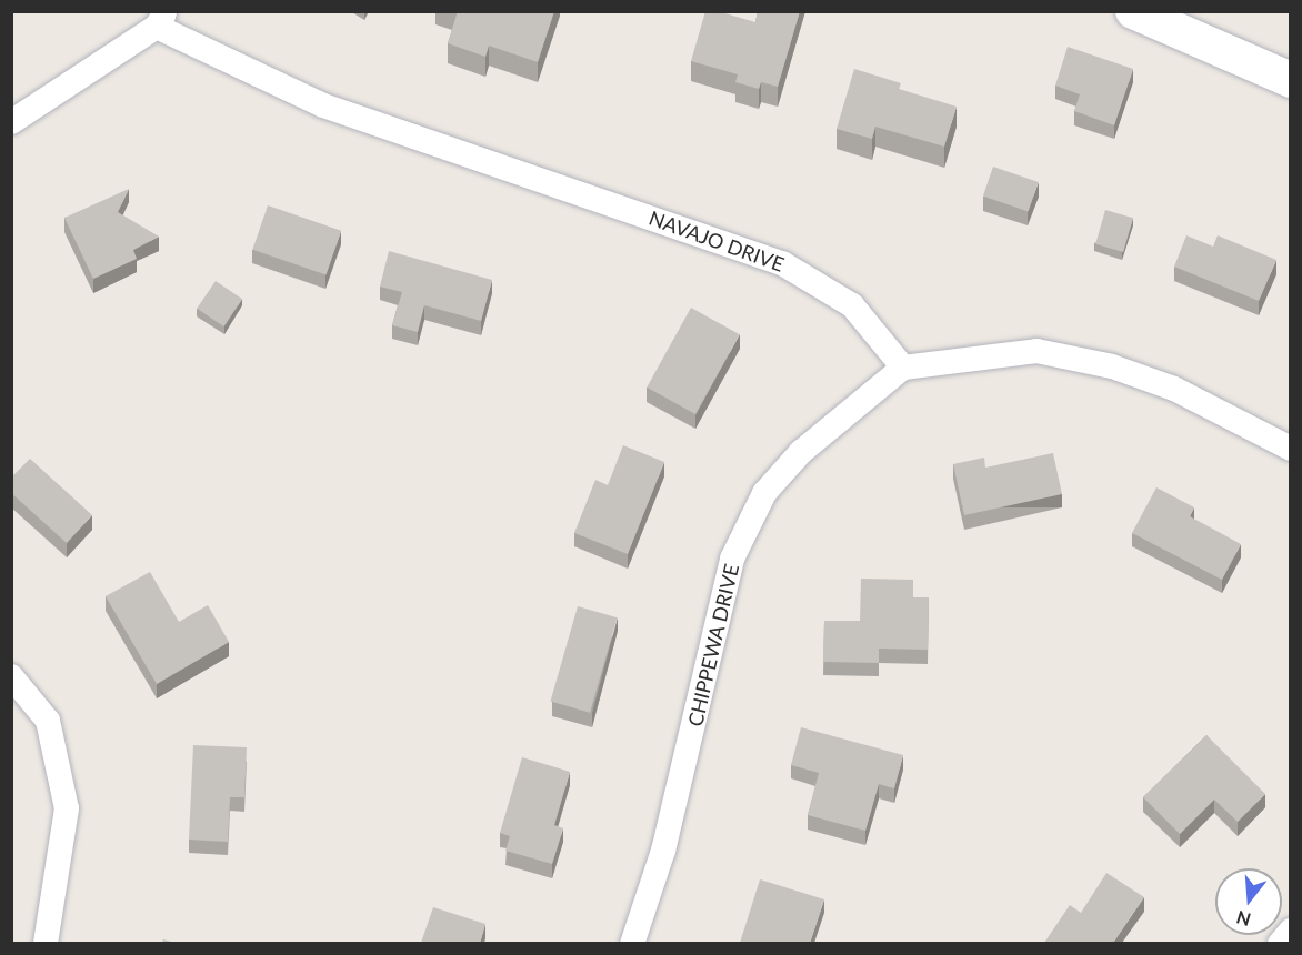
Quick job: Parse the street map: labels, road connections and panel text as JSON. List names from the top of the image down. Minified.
{"streets":{"street":["NAVAJO DRIVE","CHIPPEWA DRIVE"]},"crossings":[["NAVAJO DRIVE","CHIPPEWA DRIVE"]],"north":"bottom"}
